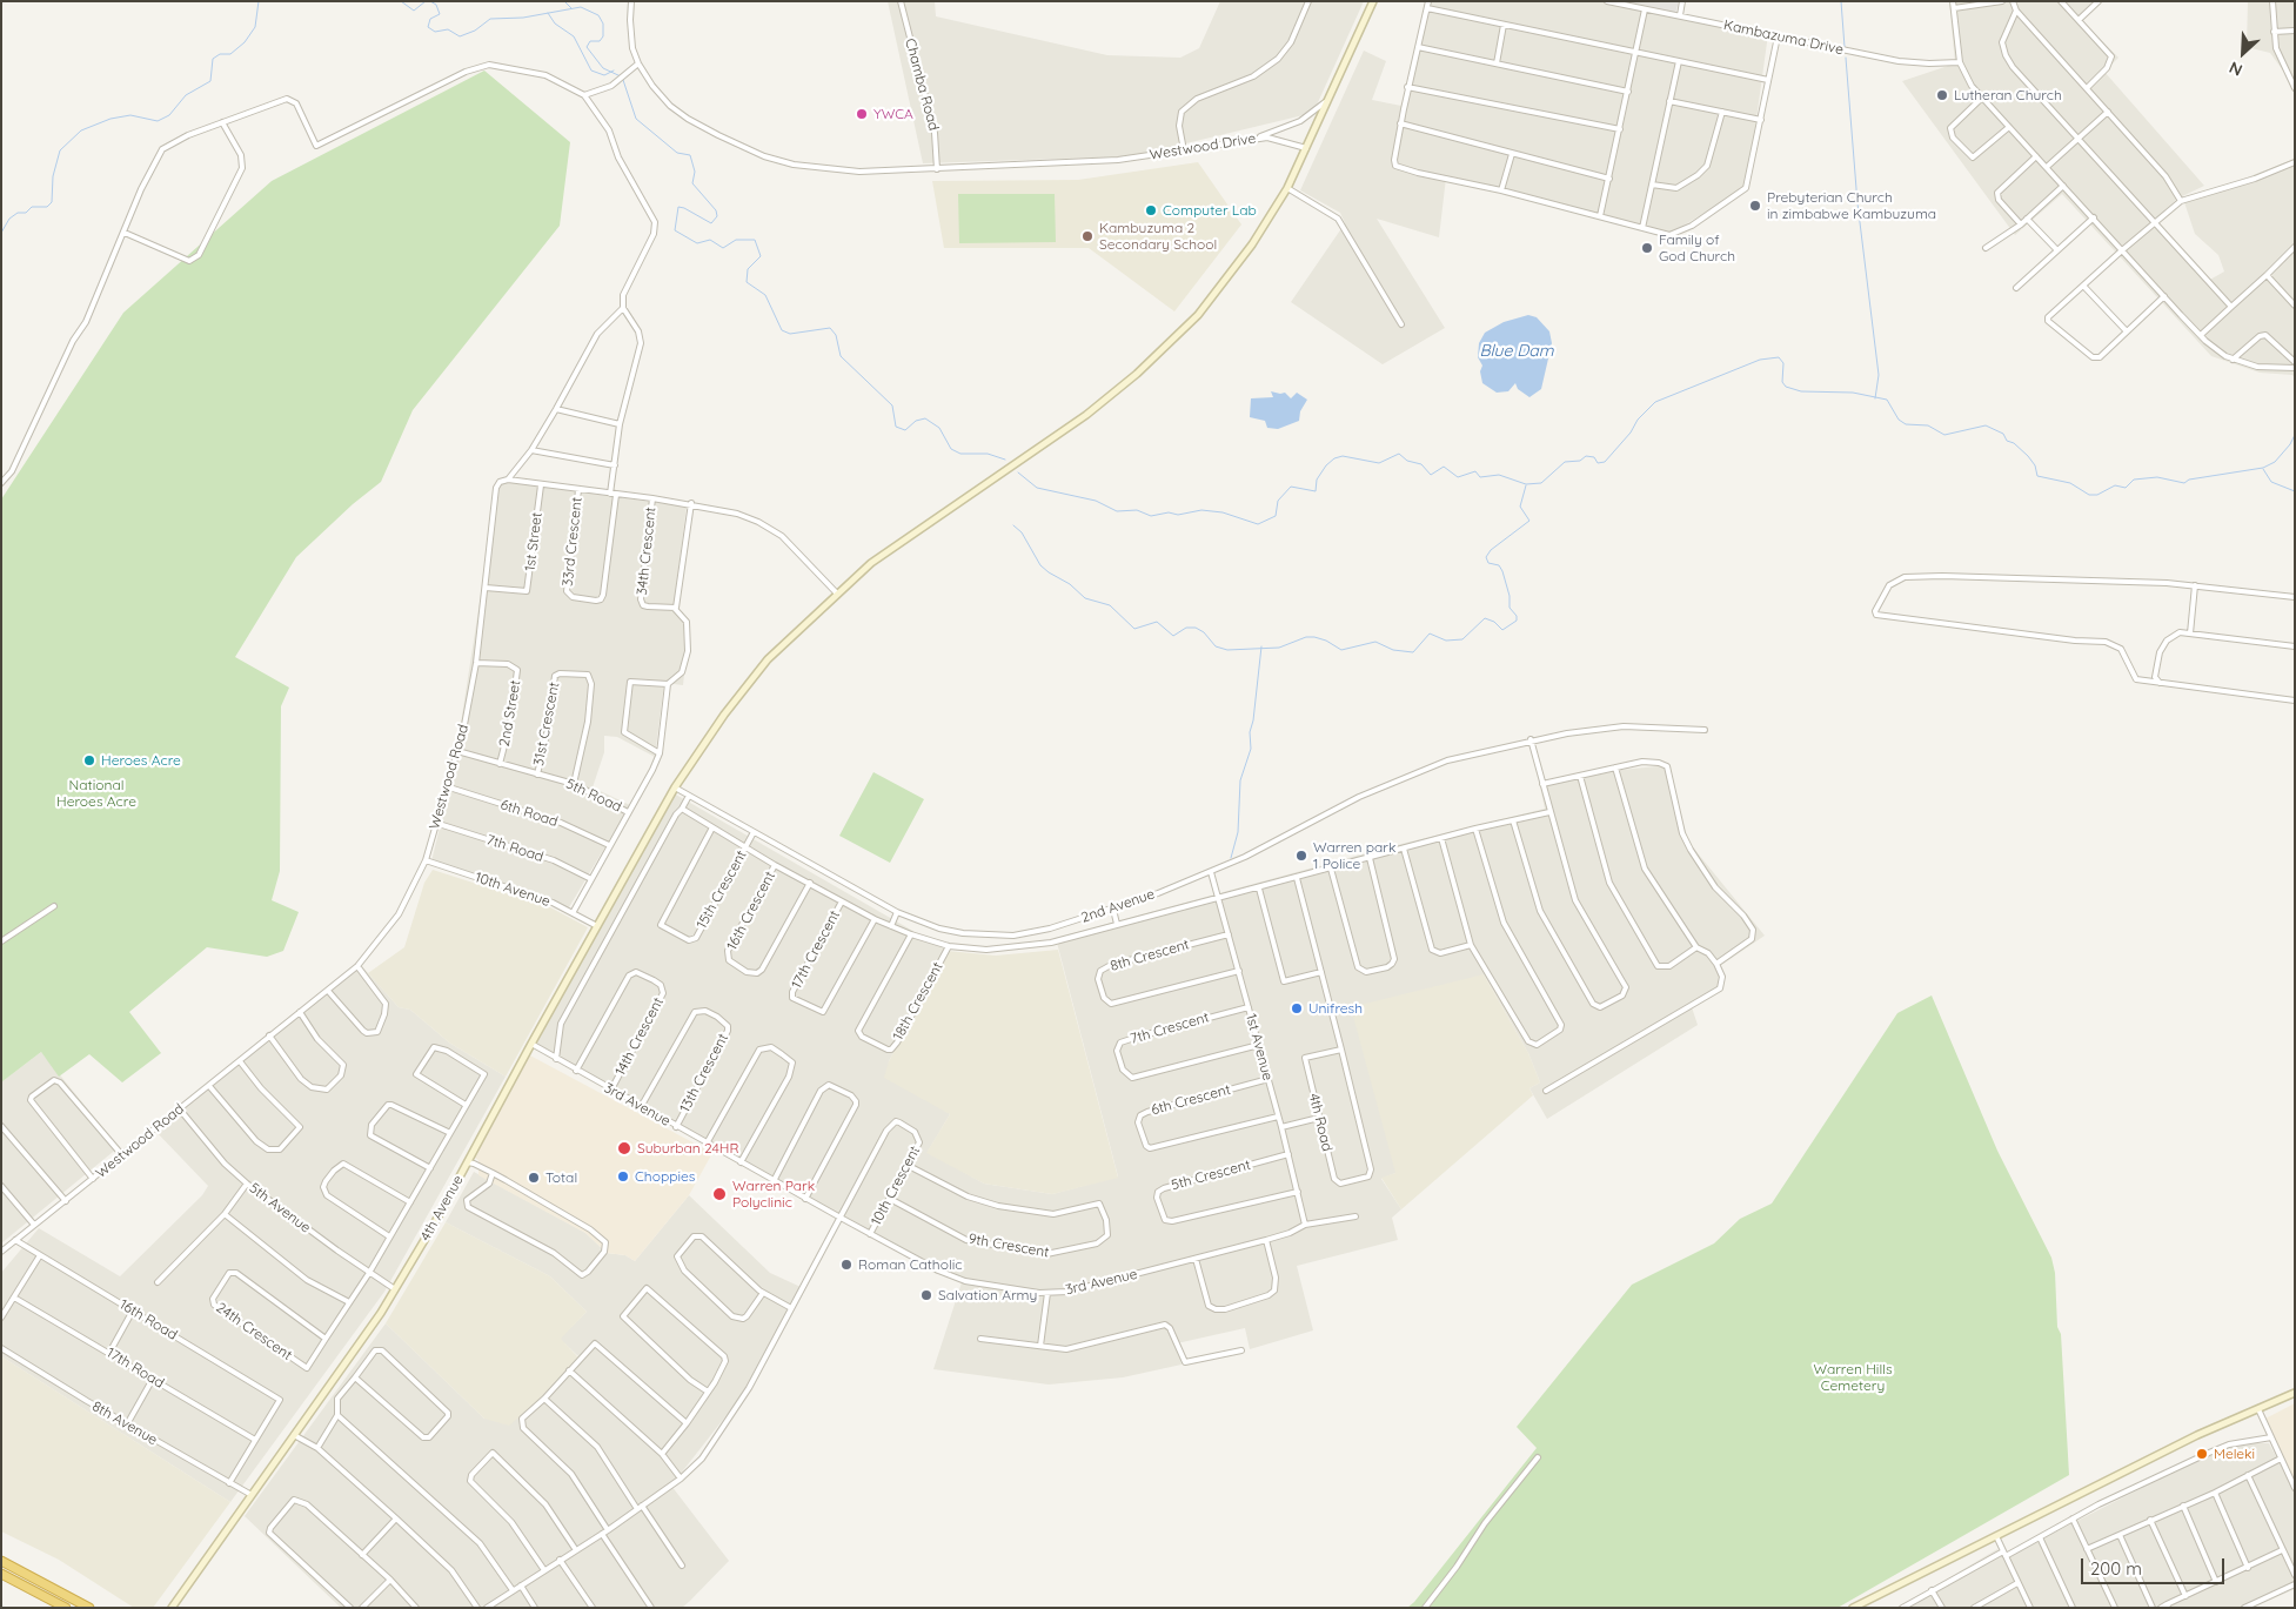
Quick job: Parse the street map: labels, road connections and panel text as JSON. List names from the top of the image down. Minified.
{"streets":{"street":["Kambazuma Drive","Chamba Road","Westwood Drive","1st Street","33rd Crescent","34th Crescent","2nd Street","31st Crescent","Westwood Road","5th Road","6th Road","7th Road","10th Avenue","15th Crescent","2nd Avenue","16th Crescent","17th Crescent","8th Crescent","18th Crescent","7th Crescent","14th Crescent","1st Avenue","13th Crescent","6th Crescent","3rd Avenue","4th Road","5th Crescent","10th Crescent","5th Avenue","4th Avenue","9th Crescent","16th Road","24th Crescent","17th Road","8th Avenue"]},"crossings":[["Chamba Road","Westwood Drive"],["Westwood Drive","4th Avenue"],["1st Street","Westwood Road"],["2nd Street","Westwood Road"],["2nd Street","5th Road"],["31st Crescent","5th Road"],["Westwood Road","5th Road"],["Westwood Road","6th Road"],["Westwood Road","7th Road"],["Westwood Road","10th Avenue"],["Westwood Road","5th Avenue"],["Westwood Road","16th Road"],["10th Avenue","4th Avenue"],["15th Crescent","2nd Avenue"],["2nd Avenue","1st Avenue"],["2nd Avenue","4th Avenue"],["8th Crescent","1st Avenue"],["7th Crescent","1st Avenue"],["14th Crescent","3rd Avenue"],["1st Avenue","6th Crescent"],["1st Avenue","3rd Avenue"],["1st Avenue","5th Crescent"],["13th Crescent","3rd Avenue"],["3rd Avenue","10th Crescent"],["3rd Avenue","4th Avenue"],["10th Crescent","9th Crescent"],["5th Avenue","4th Avenue"],["4th Avenue","8th Avenue"],["16th Road","17th Road"]],"water":["Blue Dam"],"parks":["National Heroes Acre","Warren Hills Cemetery"],"places":["Lutheran Church","YWCA","Prebyterian Church in zimbabwe Kambuzuma","Computer Lab","Kambuzuma 2 Secondary School","Family of God Church","Heroes Acre","Warren park 1 Police","Unifresh","Suburban 24HR","Choppies","Total","Warren Park Polyclinic","Roman Catholic","Salvation Army","Meleki"],"scale_bar":"200 m","north":"bottom left"}
